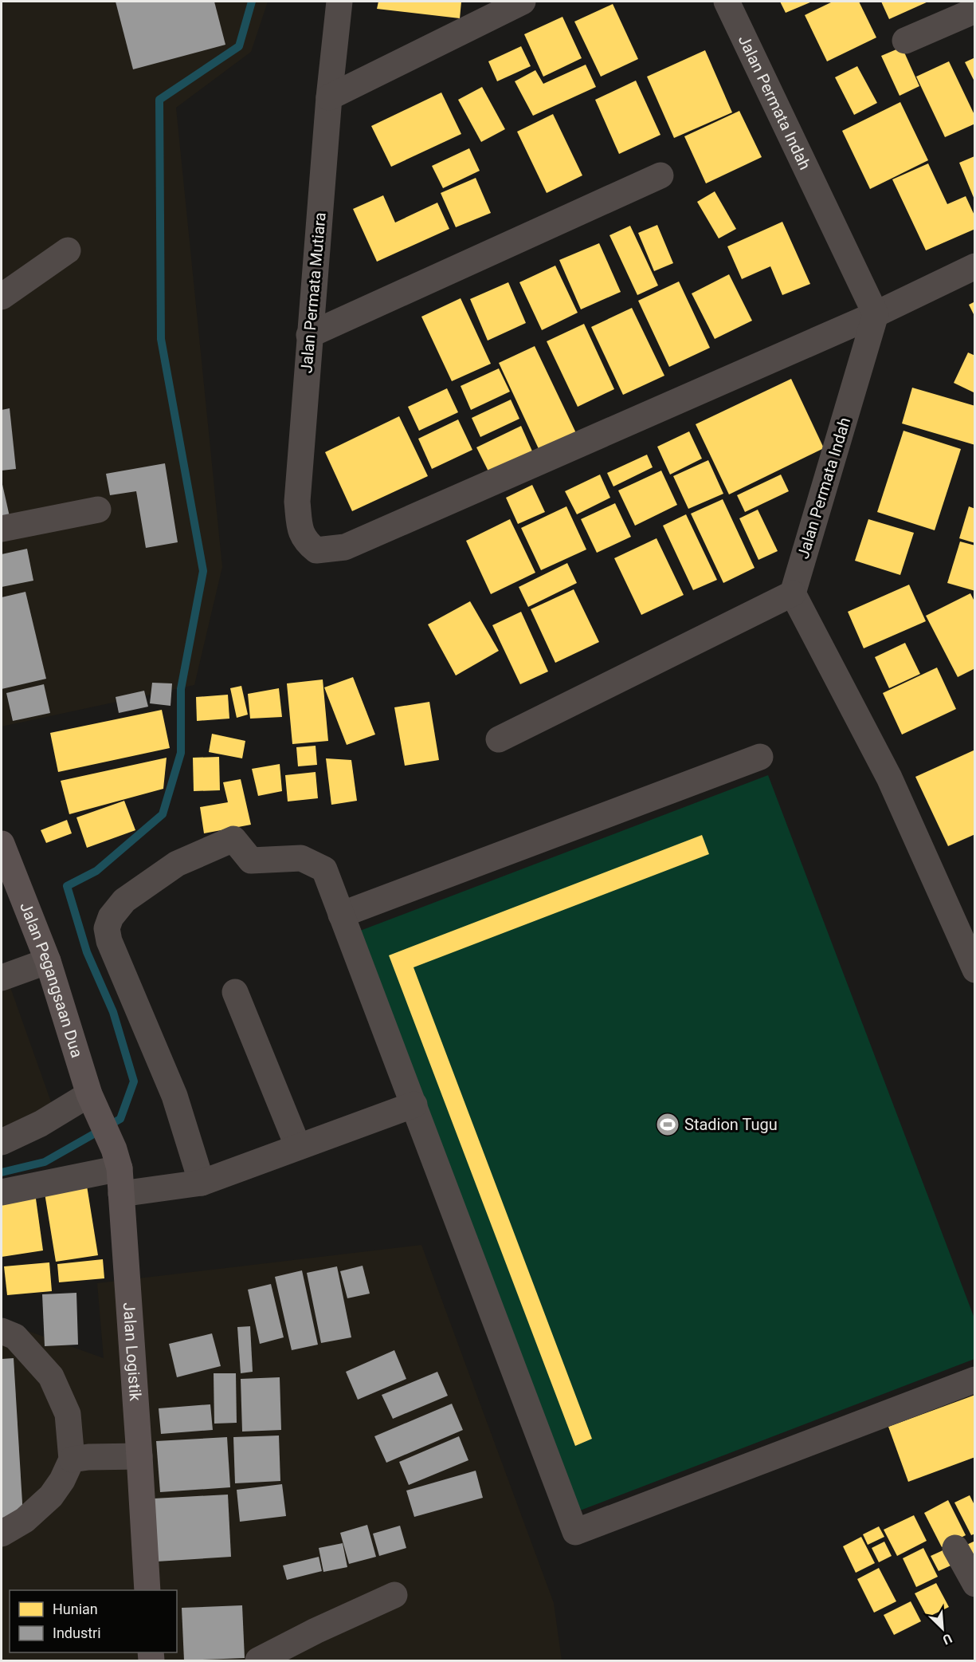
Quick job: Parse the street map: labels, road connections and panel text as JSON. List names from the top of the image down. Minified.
{"streets":{"main road":["Jalan Pegangsaan Dua","Jalan Logistik"],"street":["Jalan Permata Indah","Jalan Permata Mutiara"]},"crossings":[["Jalan Permata Indah","Jalan Permata Mutiara"],["Jalan Pegangsaan Dua","Jalan Logistik"]],"places":{"sports":["Stadion Tugu"]},"legend":["Hunian","Industri"],"north":"bottom right"}
